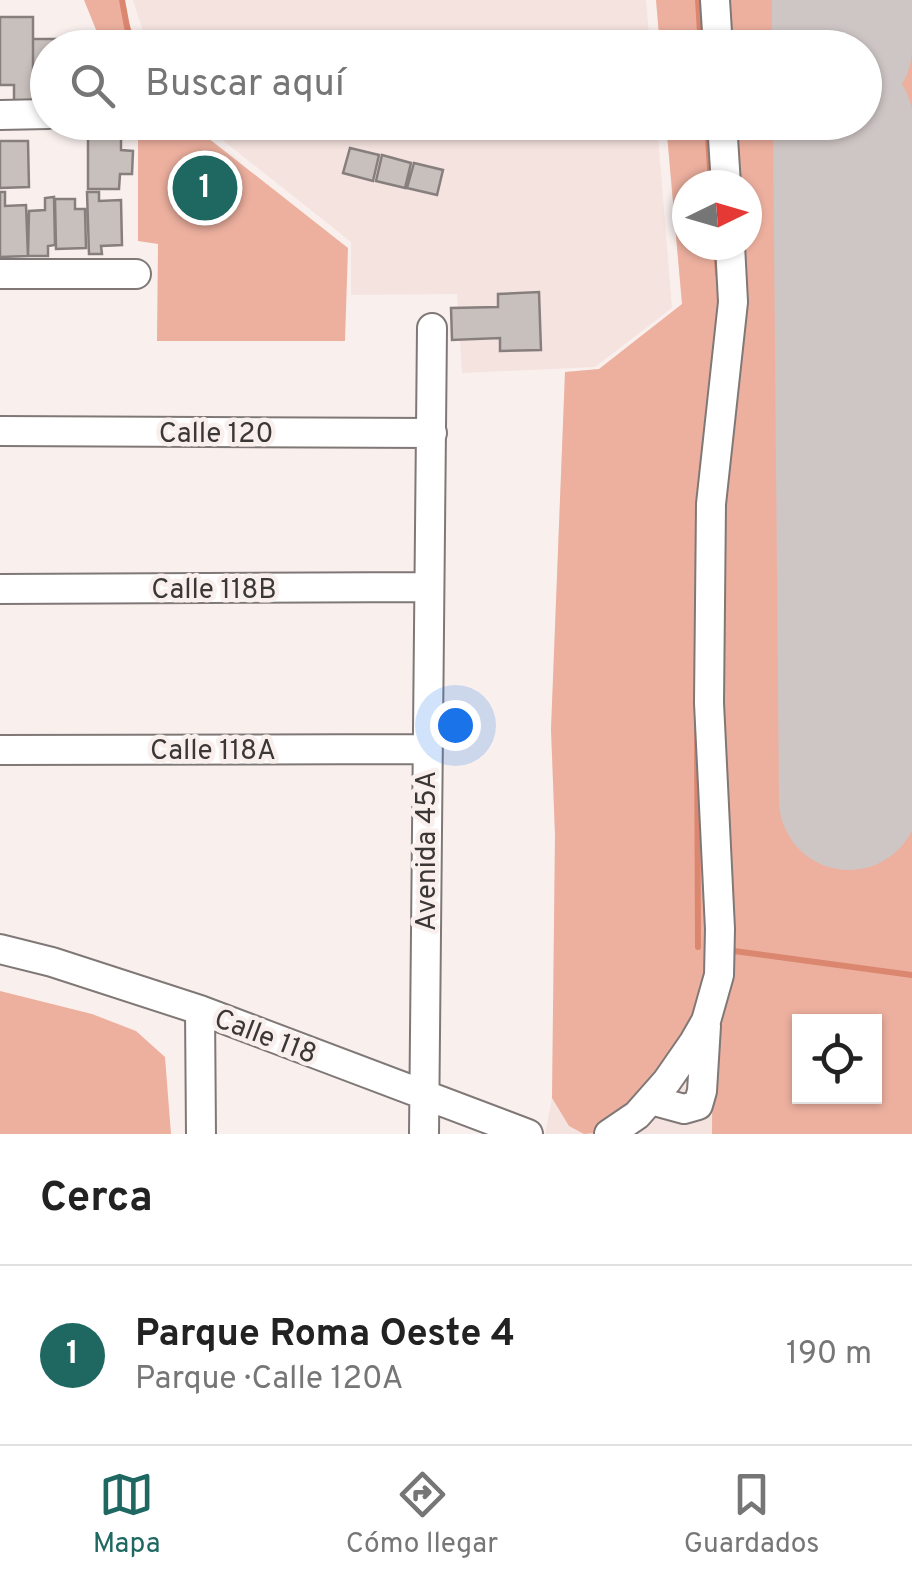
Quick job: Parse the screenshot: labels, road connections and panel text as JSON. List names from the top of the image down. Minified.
{"streets":{"street":["Calle 120","Calle 118B","Calle 118A","Avenida 45A","Calle 118"]},"crossings":[["Calle 120","Avenida 45A"],["Calle 118B","Avenida 45A"],["Calle 118A","Avenida 45A"],["Avenida 45A","Calle 118"]],"north":"right","page":{"search":"Buscar aquí","pins":"1","heading":"Cerca","list":[{"mark":"1","name":"Parque Roma Oeste 4","note":"Parque · Calle 120A","value":"190 m"}],"nav":["Mapa","Cómo llegar","Guardados"]}}
